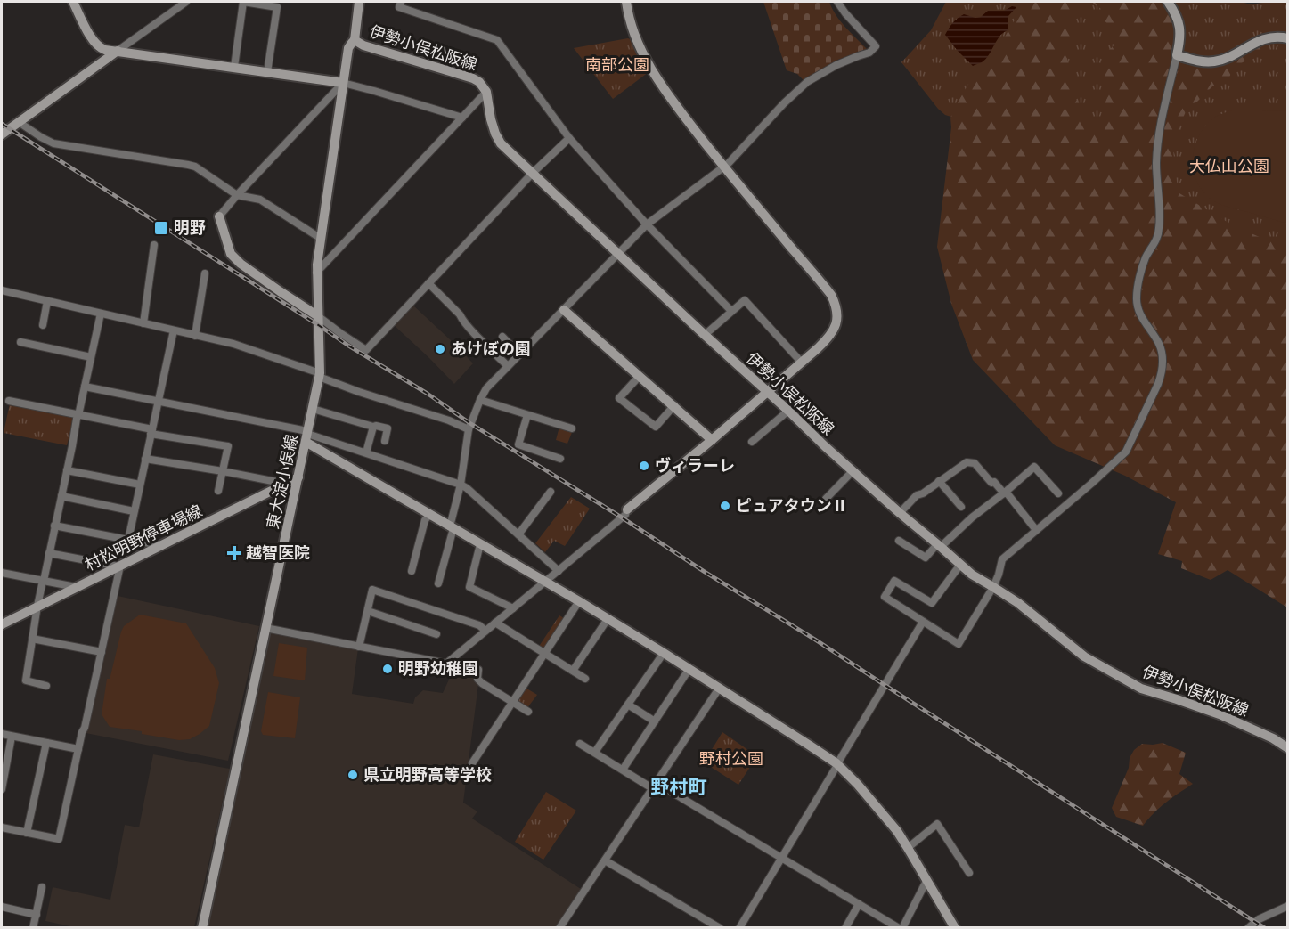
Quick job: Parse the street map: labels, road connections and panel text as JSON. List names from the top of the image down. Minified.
{"streets":{"main road":["伊勢小俣松阪線","東大淀小俣線","村松明野停車場線"]},"crossings":[["伊勢小俣松阪線","東大淀小俣線"],["東大淀小俣線","村松明野停車場線"]],"districts":["野村町"],"parks":["南部公園","大仏山公園","野村公園"],"places":{"transit":["明野"],"other":["あけぼの園","ヴィラーレ","ピュアタウンⅡ","明野幼稚園","県立明野高等学校"],"health":["越智医院"]}}
